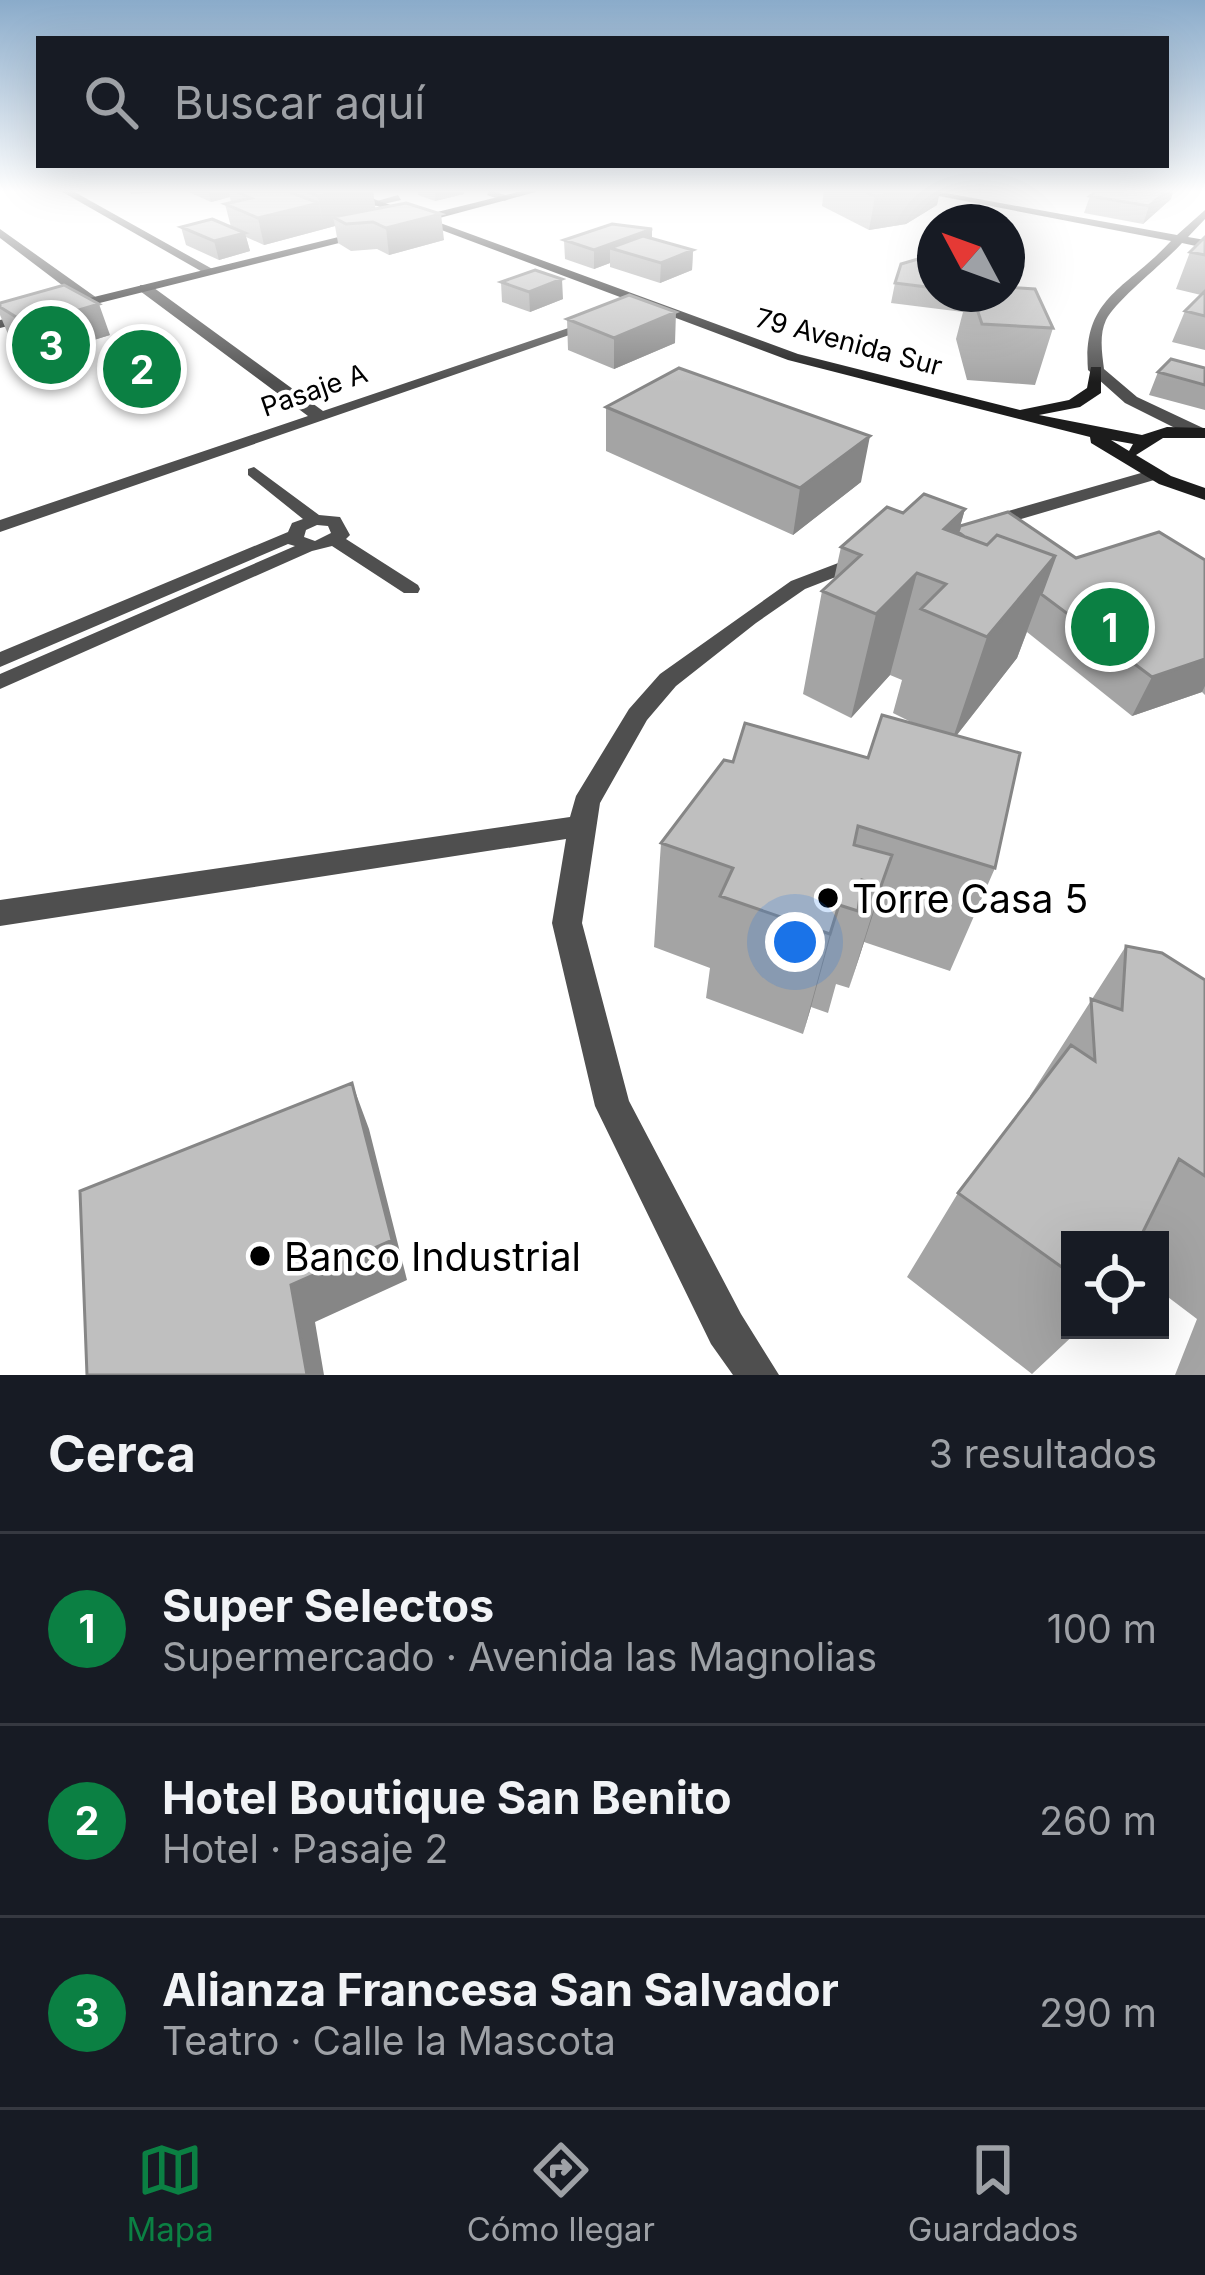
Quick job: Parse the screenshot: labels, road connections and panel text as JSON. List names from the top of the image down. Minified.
{"streets":{"main road":["79 Avenida Sur"],"street":["Pasaje A"]},"crossings":[["79 Avenida Sur","Pasaje A"]],"places":["Torre Casa 5","Banco Industrial"],"north":"top left","page":{"search":"Buscar aquí","pins":["3","2","1"],"heading":["Cerca","3 resultados"],"list":[{"mark":"1","name":"Super Selectos","note":"Supermercado · Avenida las Magnolias","value":"100 m"},{"mark":"2","name":"Hotel Boutique San Benito","note":"Hotel · Pasaje 2","value":"260 m"},{"mark":"3","name":"Alianza Francesa San Salvador","note":"Teatro · Calle la Mascota","value":"290 m"}],"nav":["Mapa","Cómo llegar","Guardados"]}}
